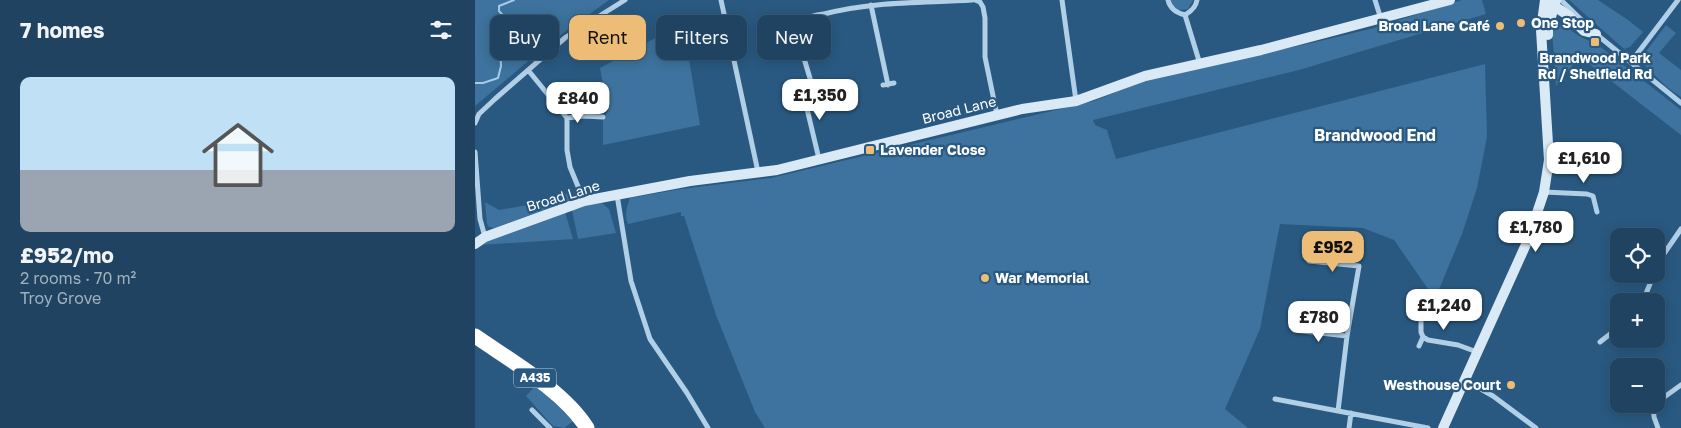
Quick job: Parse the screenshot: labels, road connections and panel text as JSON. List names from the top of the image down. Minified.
{"streets":{"highway":["A435"],"street":["Broad Lane"]},"districts":["Brandwood End"],"places":{"other":["One Stop","Broad Lane Café","War Memorial","Westhouse Court"],"transit":["Brandwood Park Rd / Shelfield Rd","Lavender Close"]},"page":{"heading":"7 homes","chip":["Buy","Rent","Filters","New"],"list":[{"name":"£952/mo","note":"2 rooms · 70 m² · Troy Grove"}],"price":["£1,350","£840","£1,610","£1,780","£952","£1,240","£780"],"map_buttons":["+","−"]}}
